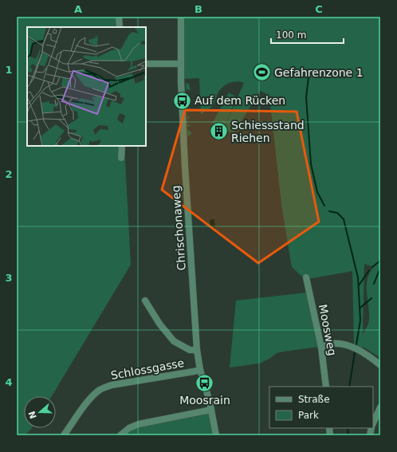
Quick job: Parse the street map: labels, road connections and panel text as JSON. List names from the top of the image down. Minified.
{"streets":{"street":["Chrischonaweg","Moosweg","Schlossgasse"]},"crossings":[["Chrischonaweg","Schlossgasse"]],"places":{"sports":["Gefahrenzone 1"],"bus stop":["Auf dem Rücken","Moosrain"],"building":["Schiessstand Riehen"]},"legend":["Straße","Park"],"scale_bar":"100 m","north":"left","grid":{"columns":["A","B","C"],"rows":["1","2","3","4"]}}
